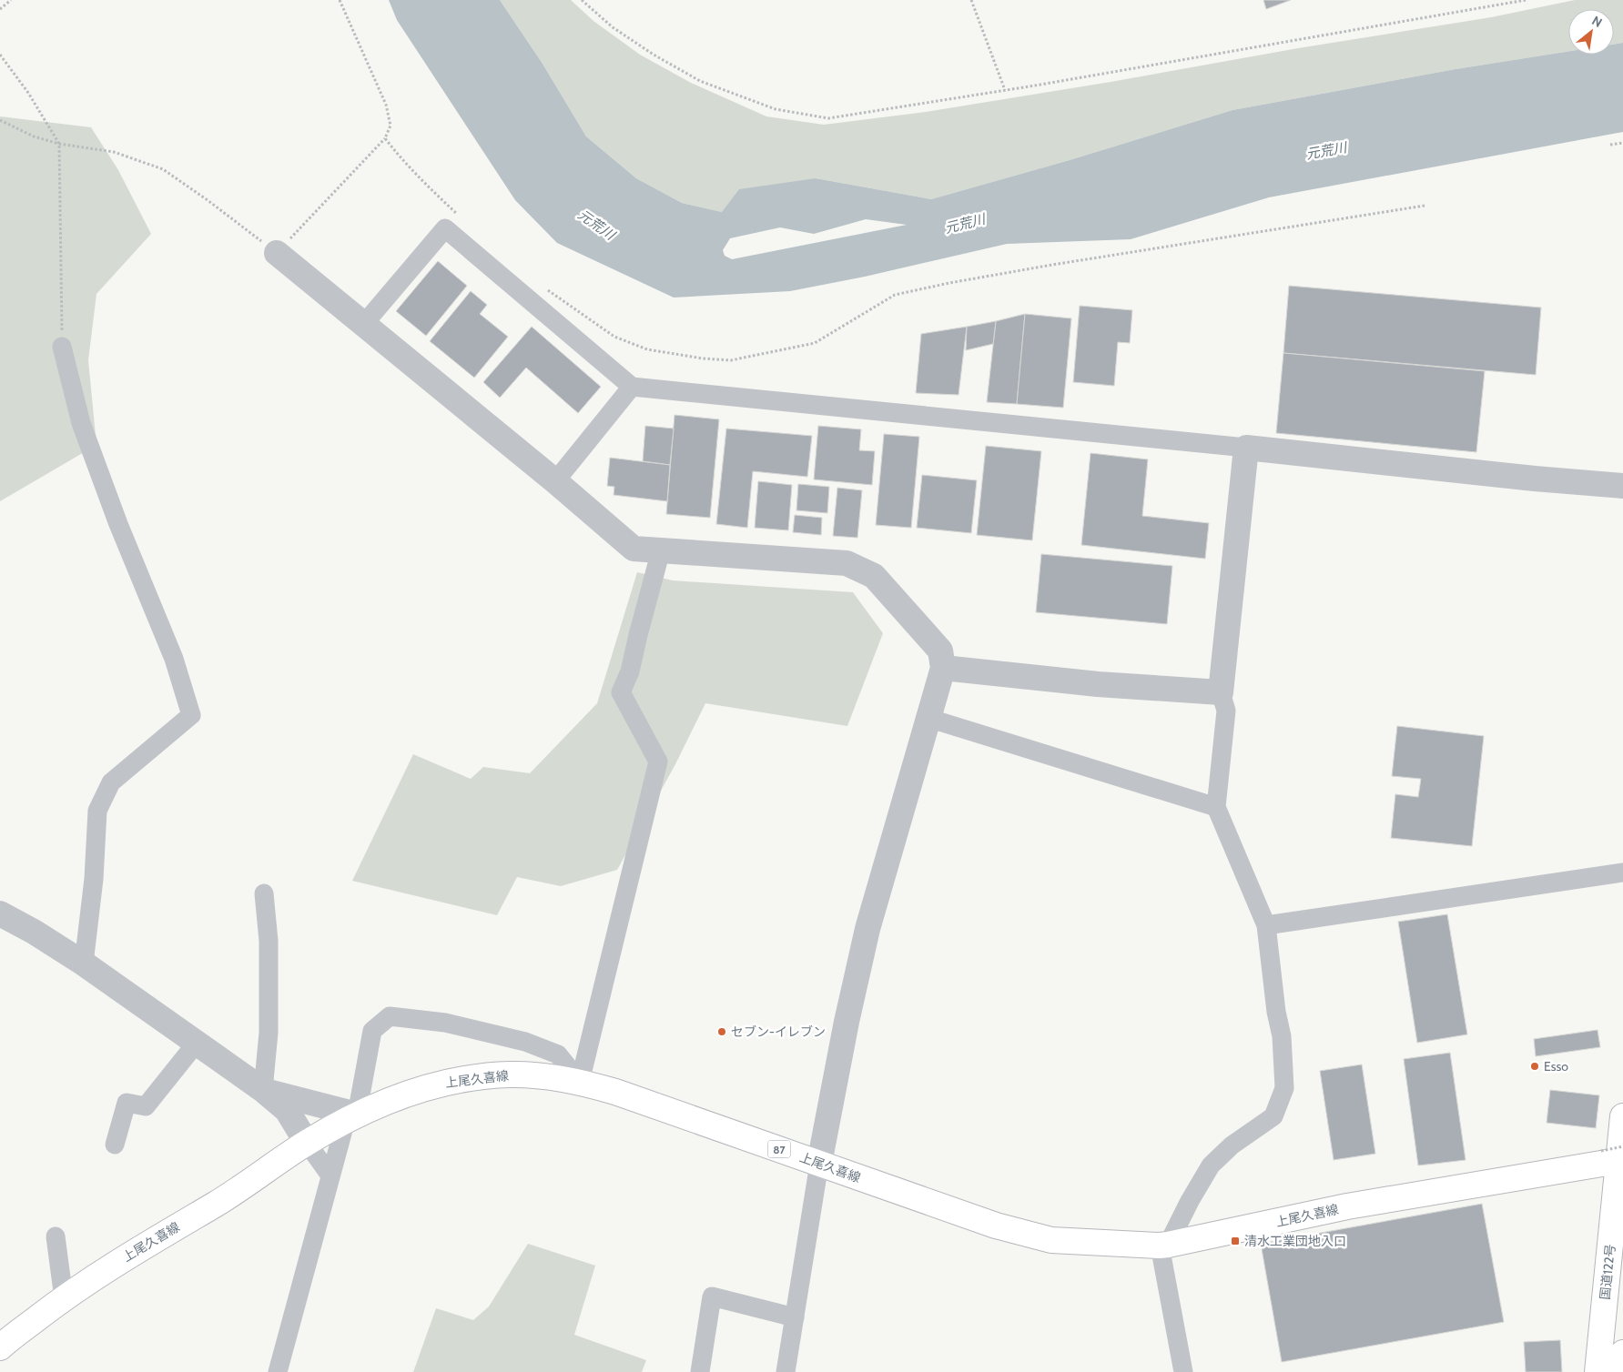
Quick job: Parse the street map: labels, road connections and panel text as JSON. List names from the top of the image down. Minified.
{"streets":{"main road":["上尾久喜線","87","国道122号"]},"crossings":[["上尾久喜線","国道122号"]],"water":["元荒川"],"places":{"other":["セブン-イレブン","Esso"],"transit":["清水工業団地入口"]},"north":"top right"}
